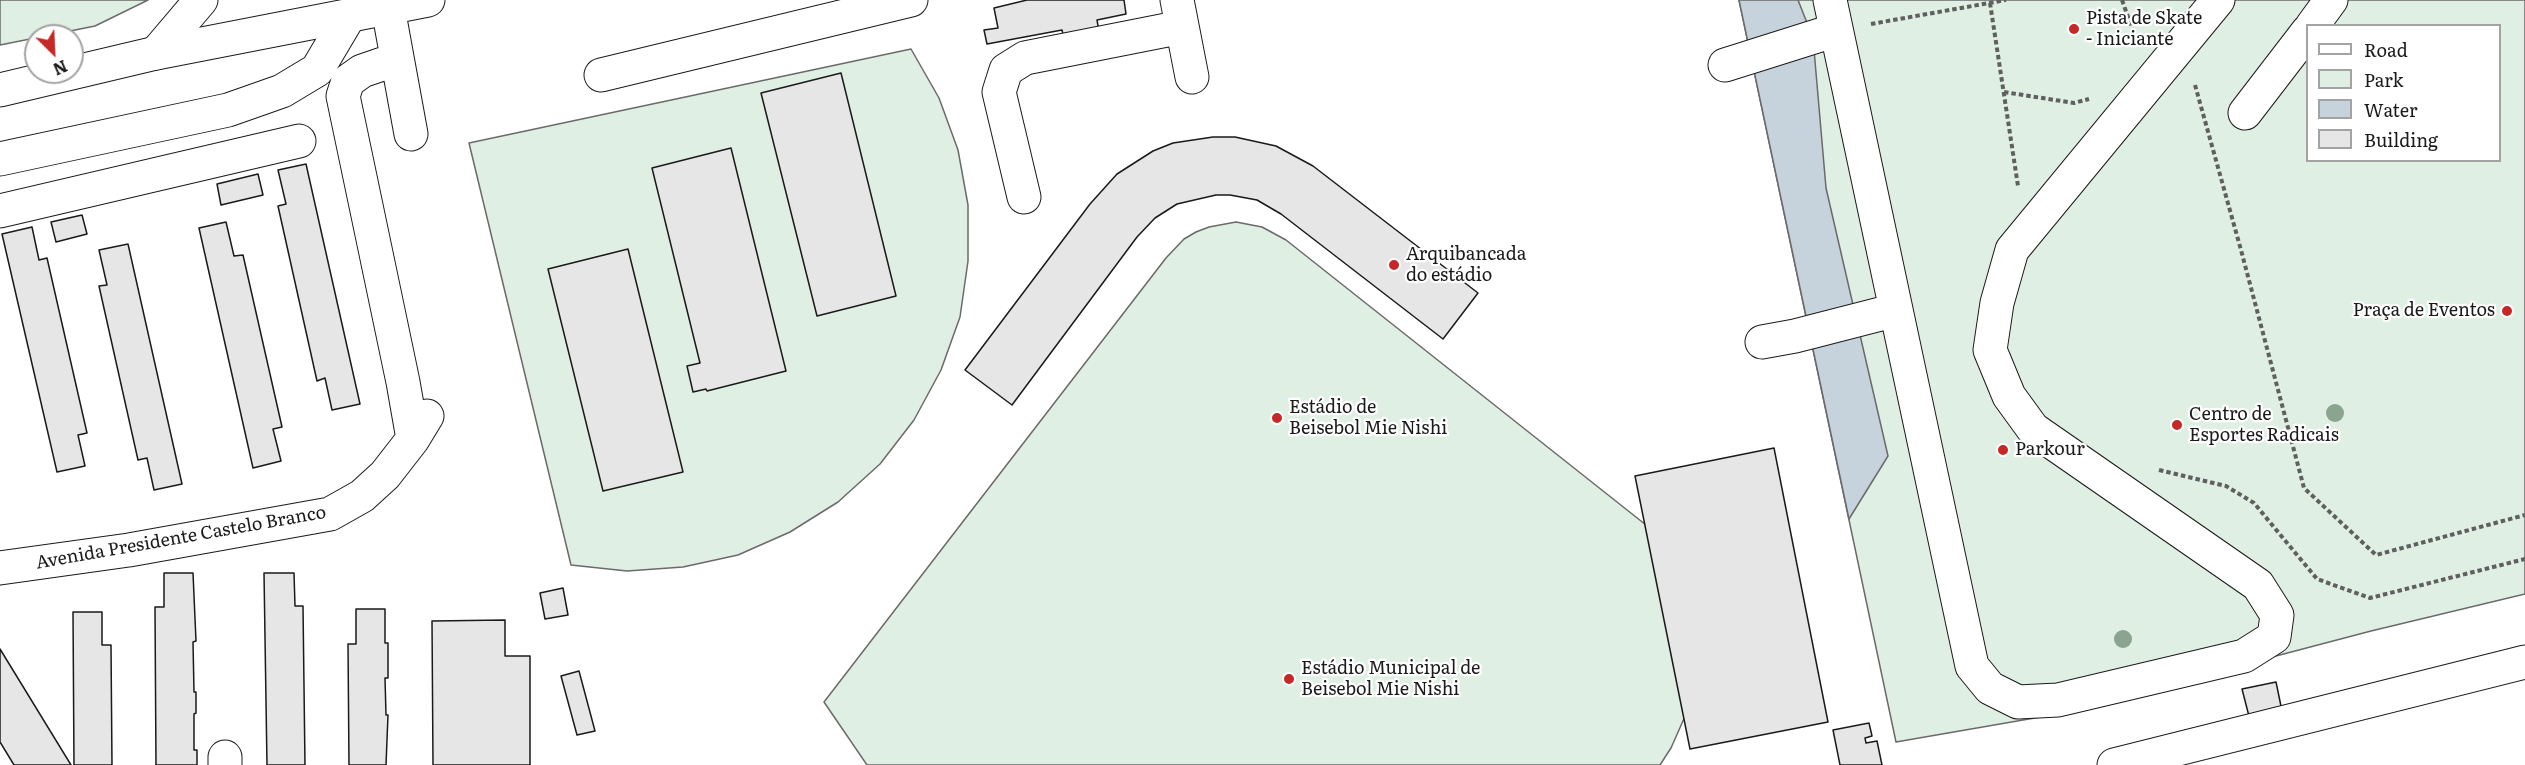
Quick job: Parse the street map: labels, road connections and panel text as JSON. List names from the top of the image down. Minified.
{"streets":{"main road":["Avenida Presidente Castelo Branco"]},"places":["Pista de Skate - Iniciante","Arquibancada do estádio","Praça de Eventos","Estádio de Beisebol Mie Nishi","Centro de Esportes Radicais","Parkour","Estádio Municipal de Beisebol Mie Nishi"],"legend":["Road","Park","Water","Building"],"north":"bottom right"}
